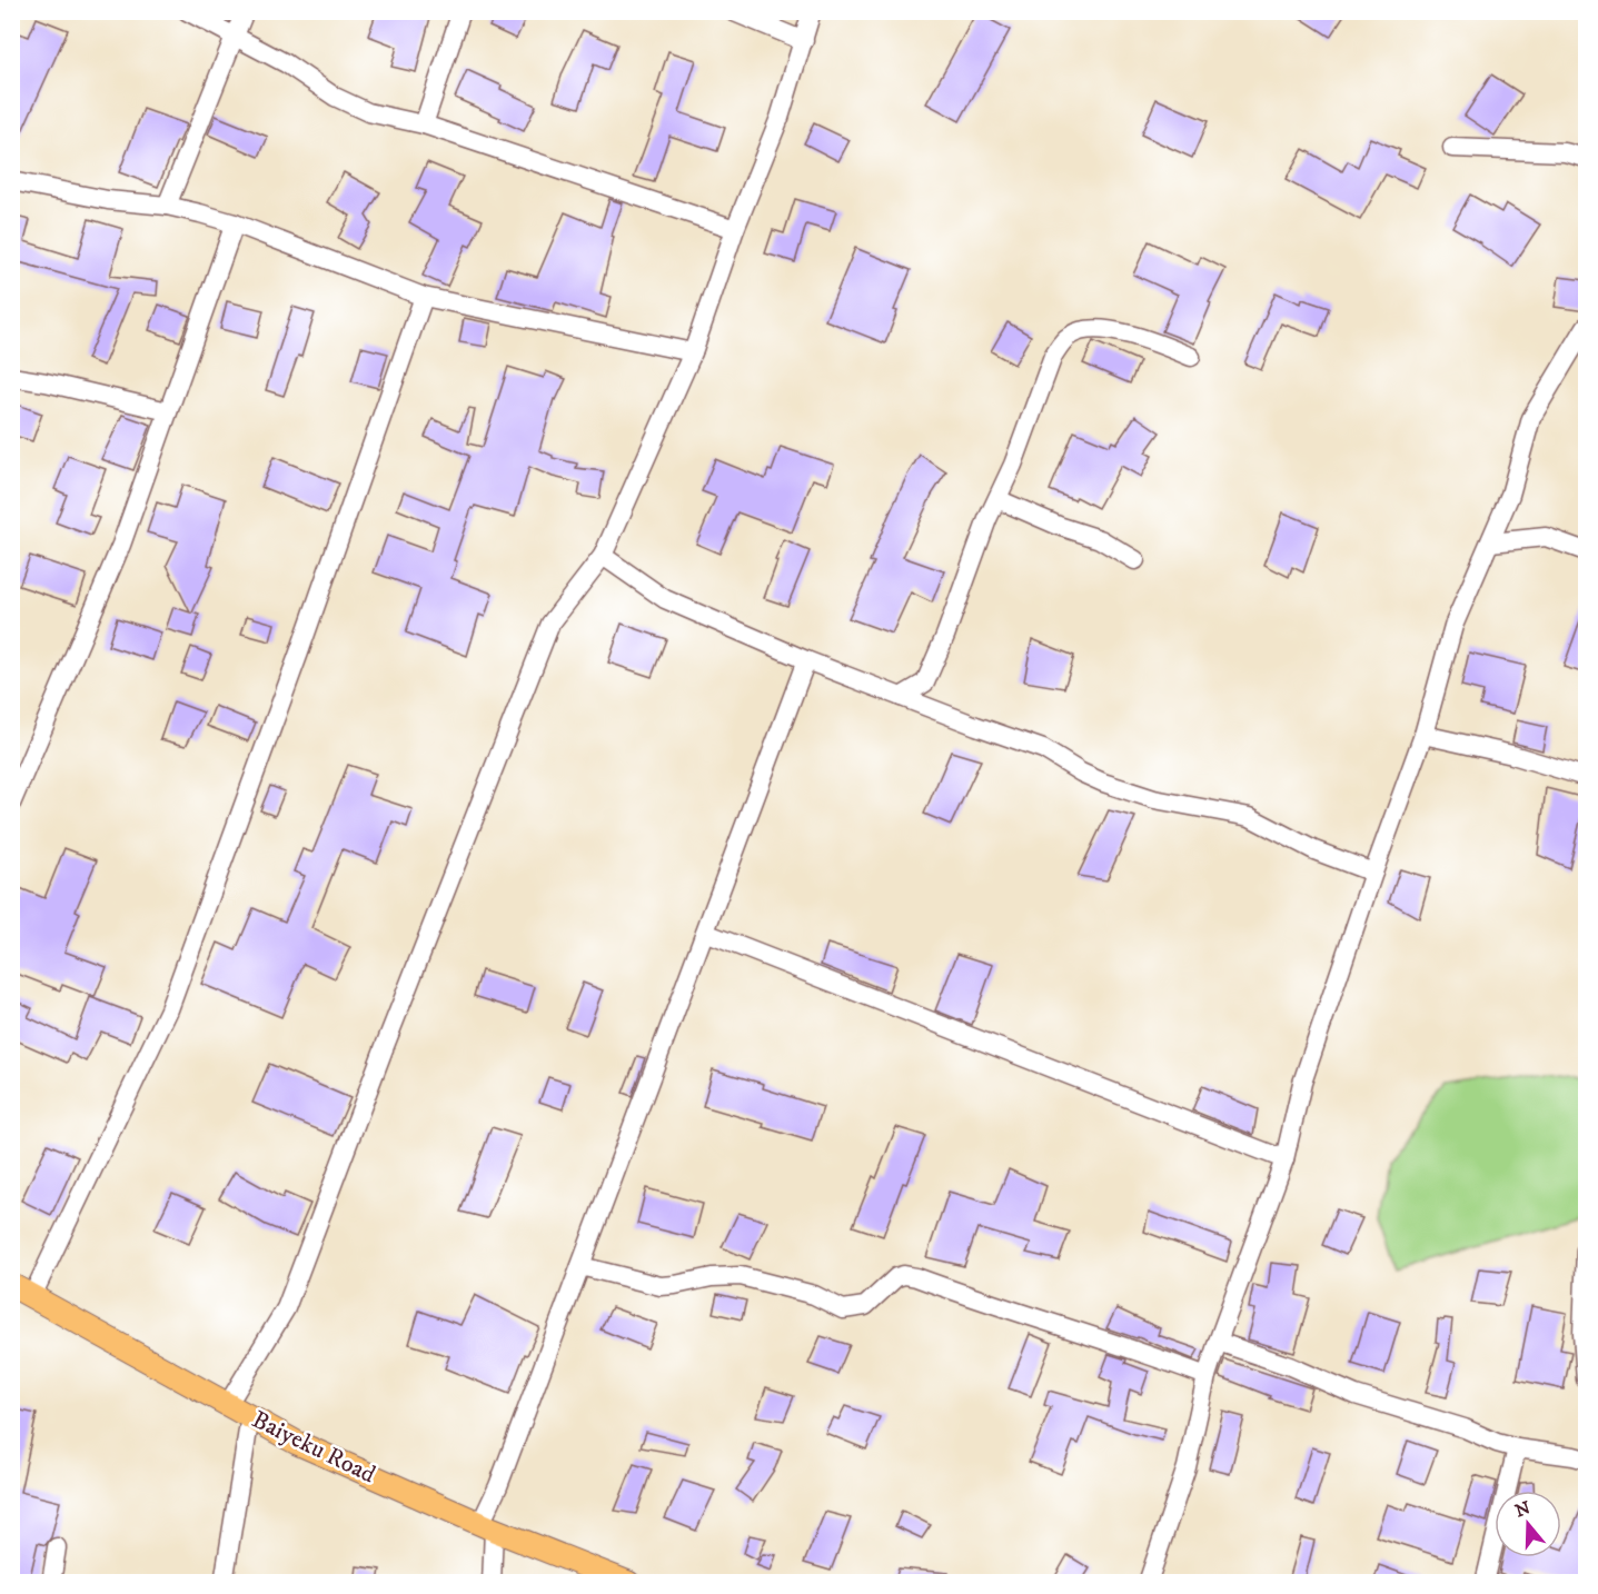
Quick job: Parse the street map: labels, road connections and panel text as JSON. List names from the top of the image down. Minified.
{"streets":{"main road":["Baiyeku Road"]},"north":"top"}
